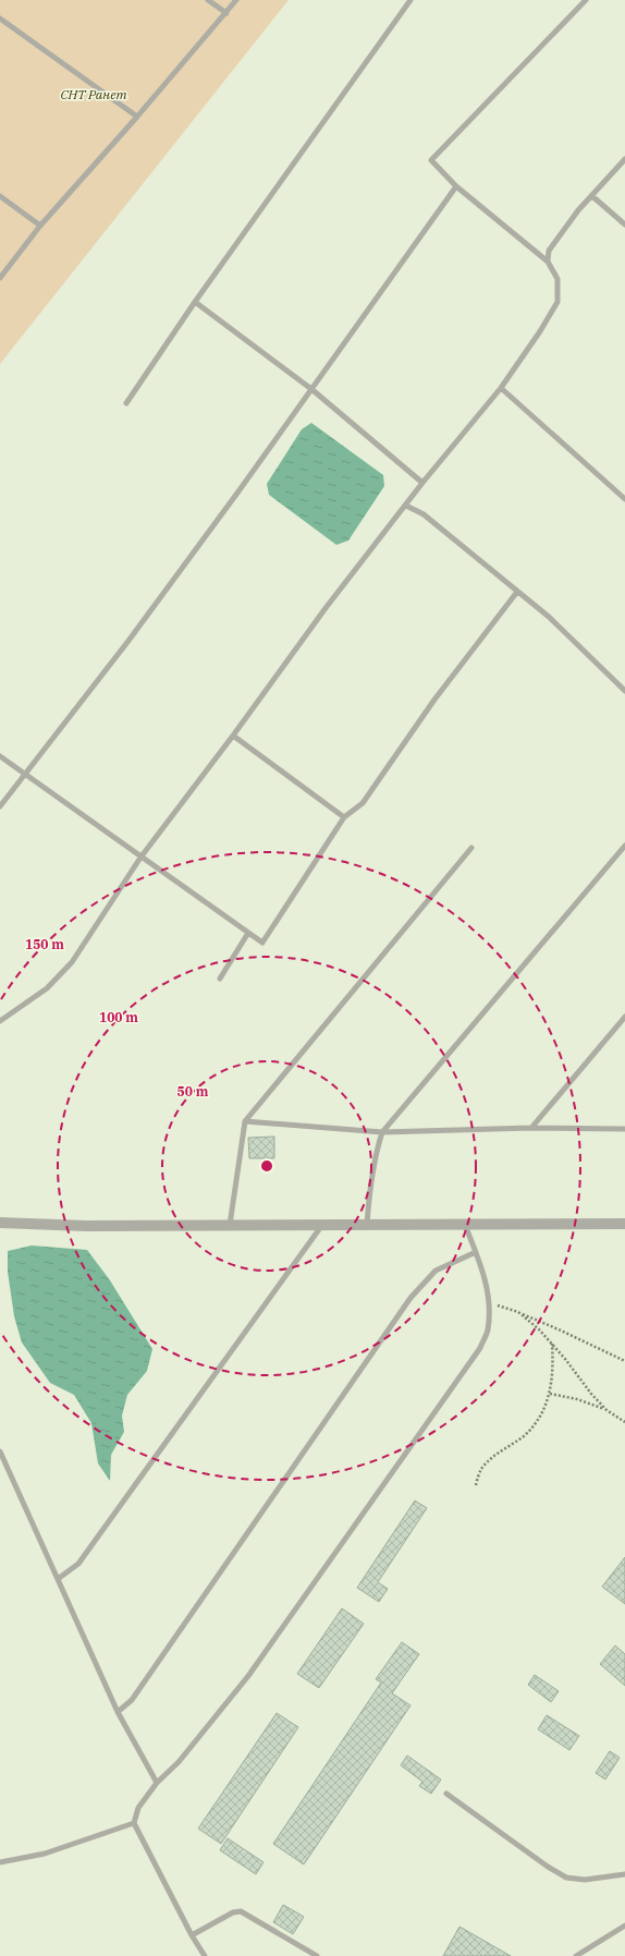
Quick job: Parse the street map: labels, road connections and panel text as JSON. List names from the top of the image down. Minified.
{"parks":["СНТ Ранет"],"rings":["150 m","100 m","50 m"]}
